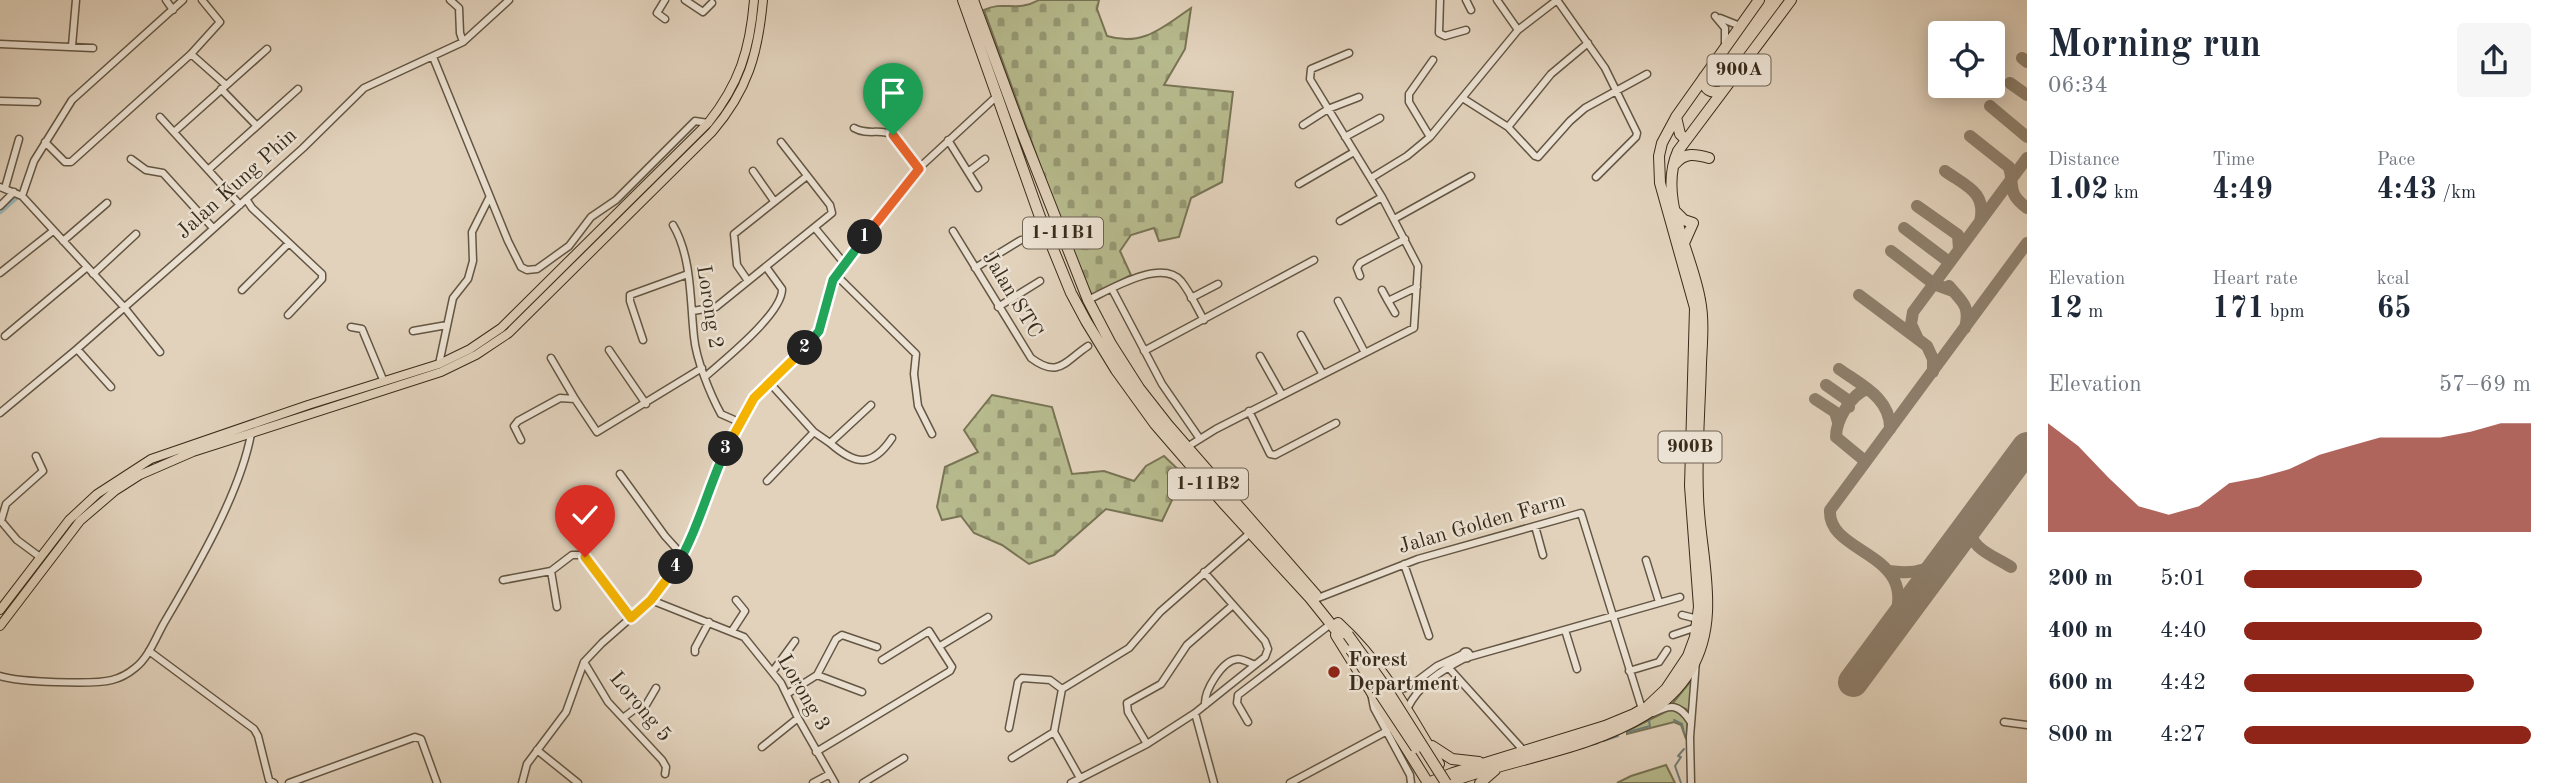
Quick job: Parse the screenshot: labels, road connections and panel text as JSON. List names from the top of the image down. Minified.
{"streets":{"highway":["900A","1-11B1","900B","1-11B2"],"street":["Jalan Kung Phin","Jalan STC","Lorong 2","Jalan Golden Farm","Lorong 3","Lorong 5"]},"crossings":[["1-11B1","1-11B2"],["1-11B1","Jalan Golden Farm"],["900B","1-11B2"],["900B","Jalan Golden Farm"]],"places":["Forest Department"],"page":{"heading":["Morning run","06:34"],"stats":[["Distance","1.02 km"],["Time","4:49"],["Pace","4:43 /km"],["Elevation","12 m"],["Heart rate","171 bpm"],["kcal","65"]],"pins":["1","2","3","4"],"chart":["Elevation","57–69 m"],"list":[{"name":"200 m","note":"5:01"},{"name":"400 m","note":"4:40"},{"name":"600 m","note":"4:42"},{"name":"800 m","note":"4:27"}]}}
